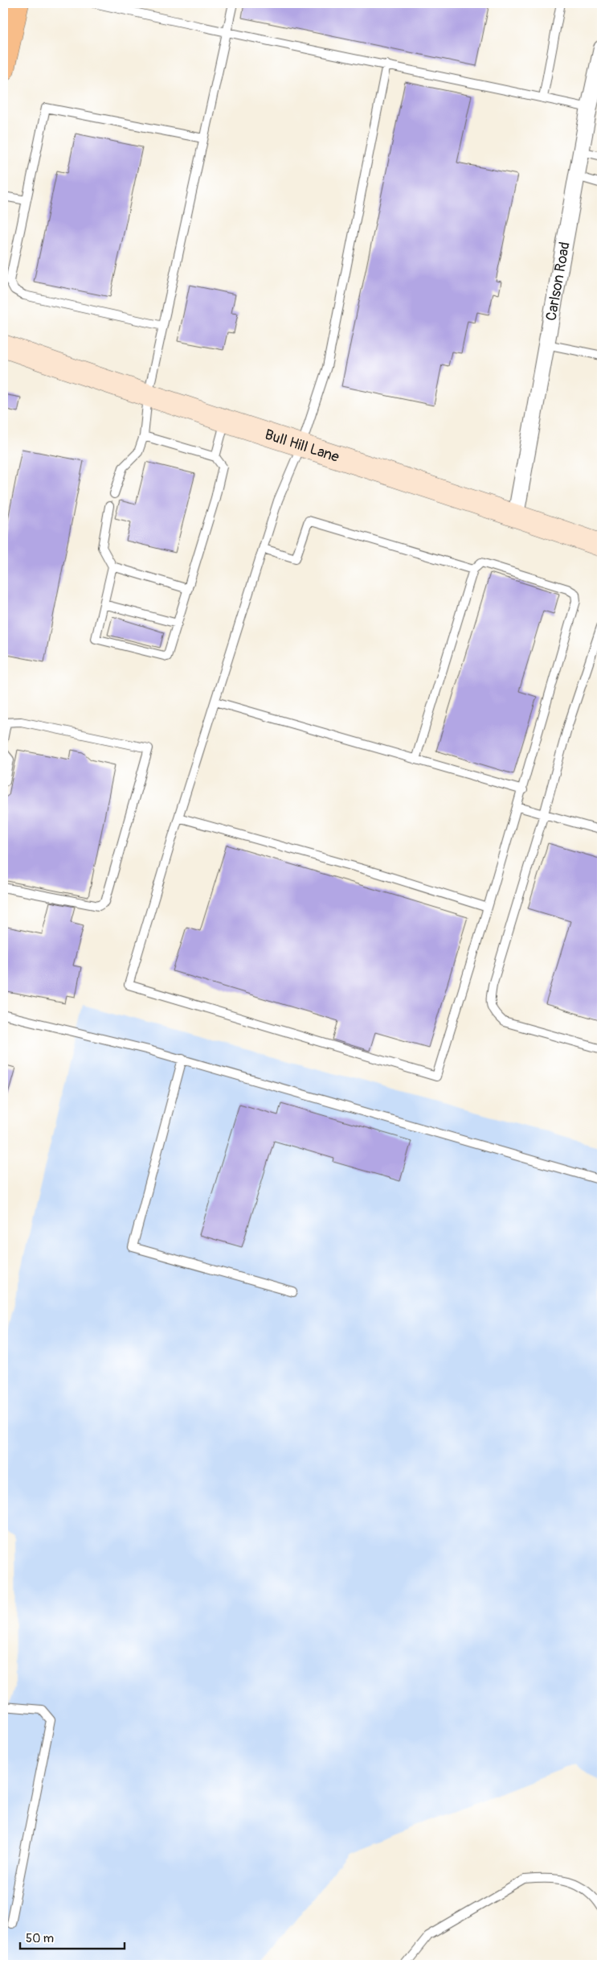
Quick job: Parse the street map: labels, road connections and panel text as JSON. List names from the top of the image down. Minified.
{"streets":{"main road":["Bull Hill Lane"],"street":["Carlson Road"]},"crossings":[["Carlson Road","Bull Hill Lane"]],"scale_bar":"50 m"}
